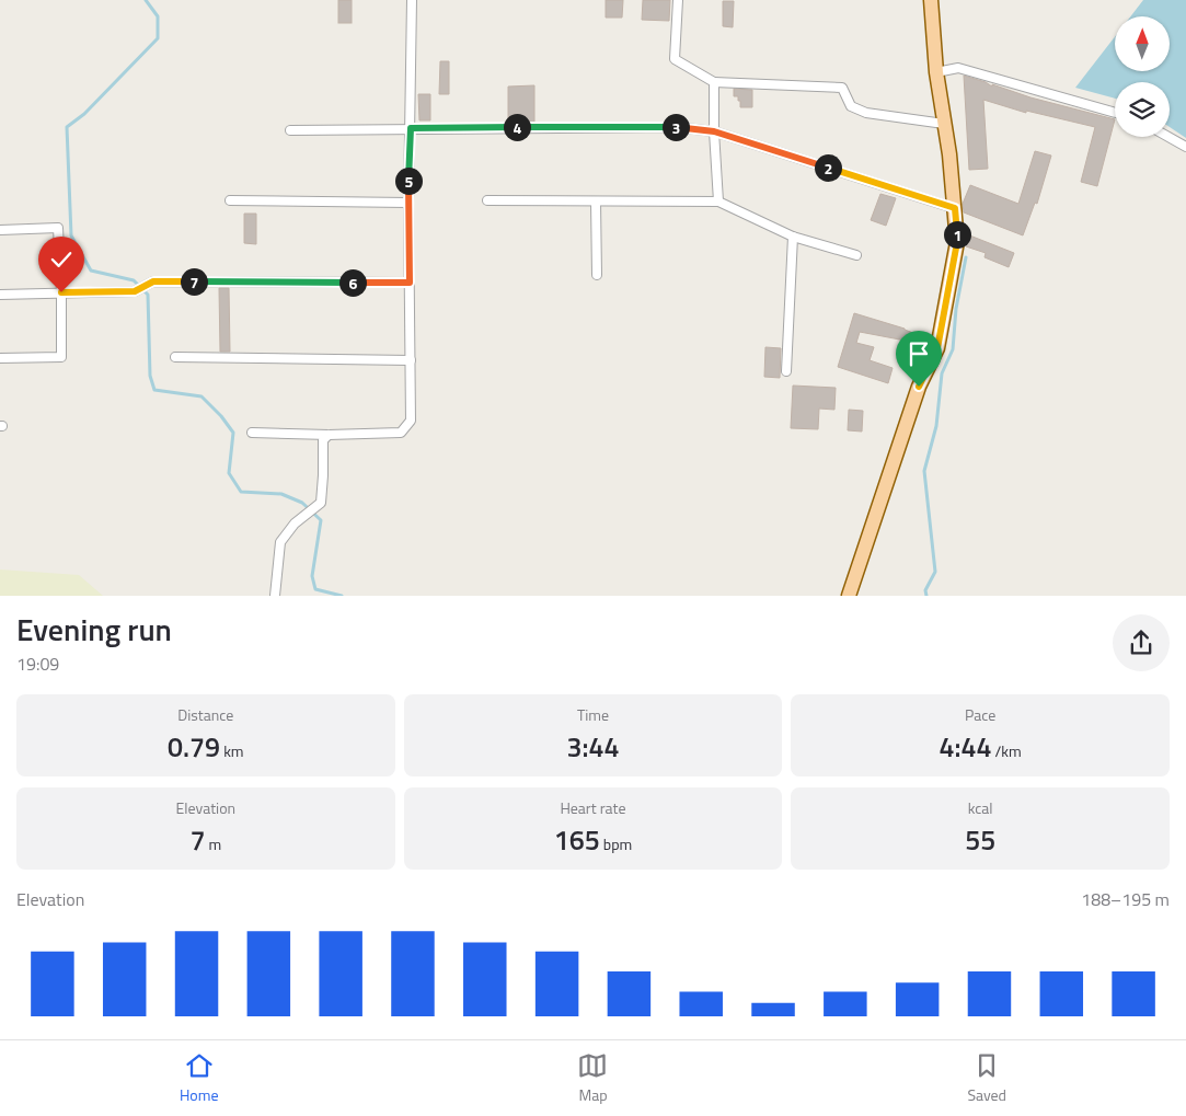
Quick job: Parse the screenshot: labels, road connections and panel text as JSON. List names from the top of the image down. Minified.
{"north":"top","page":{"pins":["3","4","2","5","1","7","6"],"heading":["Evening run","19:09"],"stats":[["Distance","0.79 km"],["Time","3:44"],["Pace","4:44 /km"],["Elevation","7 m"],["Heart rate","165 bpm"],["kcal","55"]],"chart":["Elevation","188–195 m"],"tabs":["Home","Map","Saved"]}}
